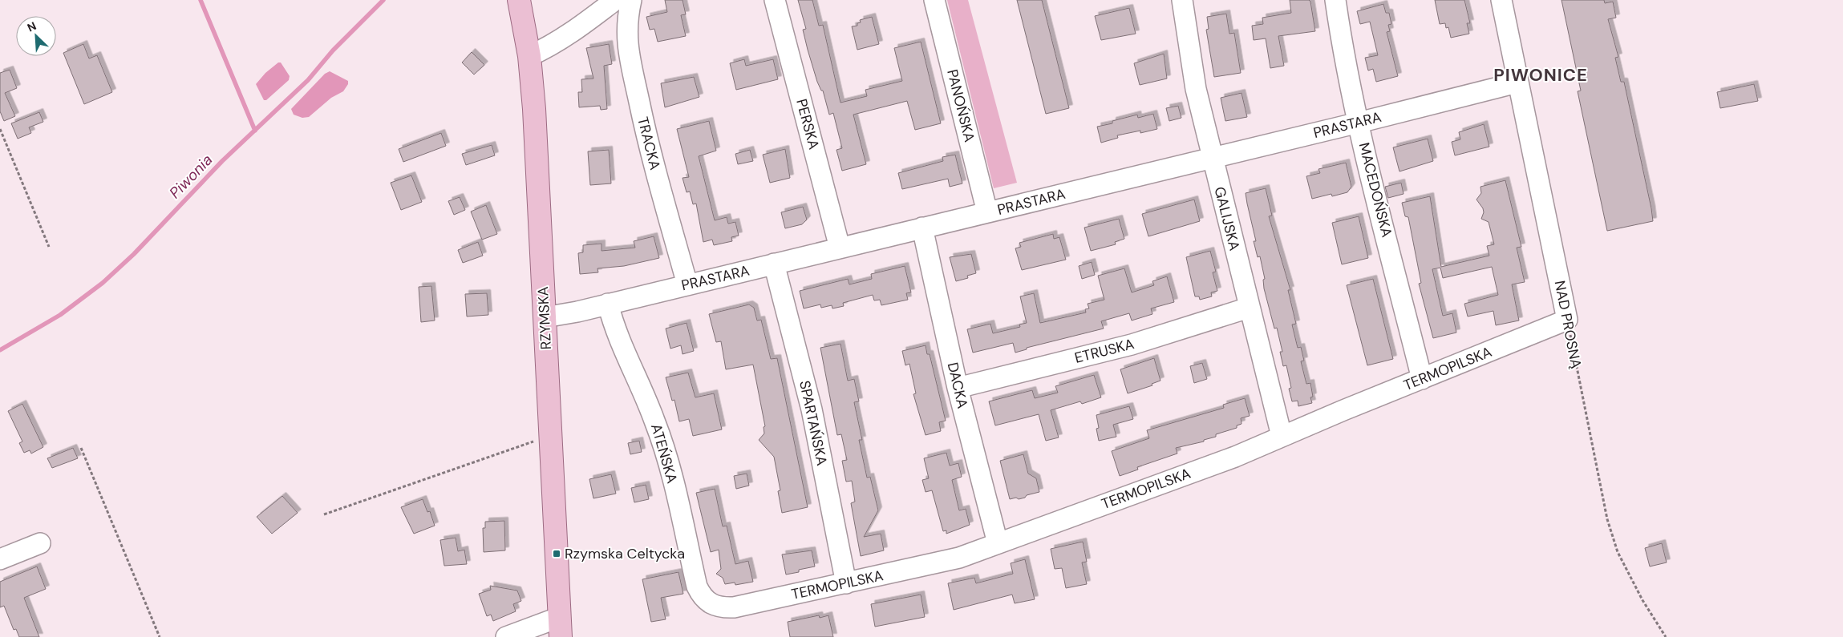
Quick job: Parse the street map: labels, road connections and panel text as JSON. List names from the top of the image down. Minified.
{"streets":{"main road":["RZYMSKA"],"street":["PANOŃSKA","PERSKA","PRASTARA","TRACKA","MACEDOŃSKA","GALIJSKA","NAD PROSNĄ","ETRUSKA","TERMOPILSKA","DACKA","SPARTAŃSKA","ATEŃSKA"]},"crossings":[["PANOŃSKA","PRASTARA"],["PERSKA","PRASTARA"],["PRASTARA","TRACKA"],["PRASTARA","MACEDOŃSKA"],["PRASTARA","GALIJSKA"],["PRASTARA","RZYMSKA"],["PRASTARA","NAD PROSNĄ"],["PRASTARA","DACKA"],["PRASTARA","SPARTAŃSKA"],["PRASTARA","ATEŃSKA"],["MACEDOŃSKA","TERMOPILSKA"],["GALIJSKA","ETRUSKA"],["GALIJSKA","TERMOPILSKA"],["NAD PROSNĄ","TERMOPILSKA"],["ETRUSKA","DACKA"],["TERMOPILSKA","DACKA"],["TERMOPILSKA","SPARTAŃSKA"],["TERMOPILSKA","ATEŃSKA"]],"districts":["PIWONICE"],"water":["Piwonia"],"places":{"transit":["Rzymska Celtycka"]},"north":"top left"}
